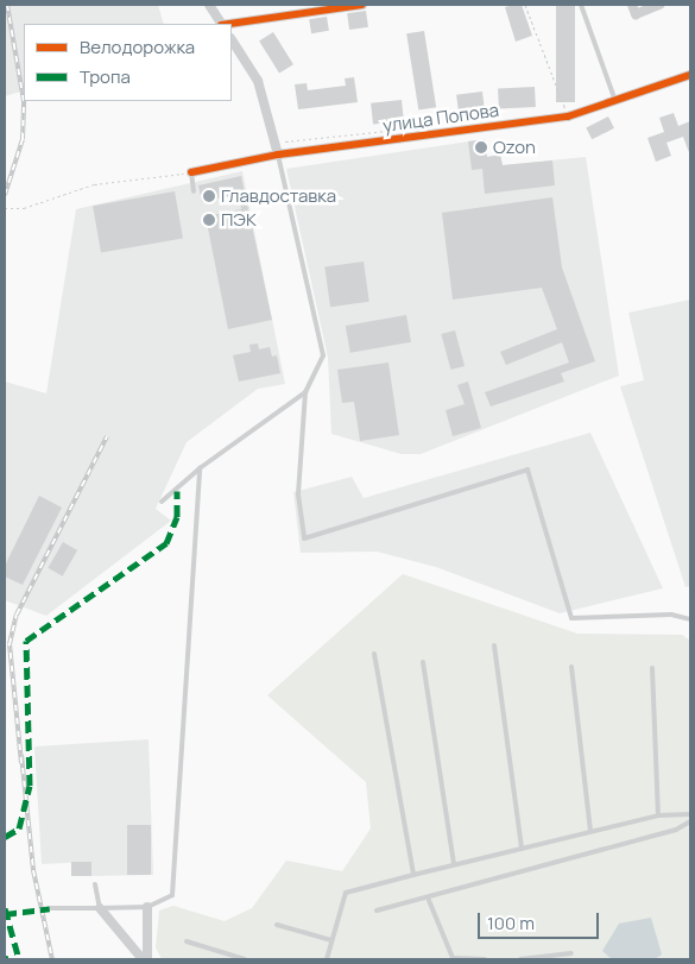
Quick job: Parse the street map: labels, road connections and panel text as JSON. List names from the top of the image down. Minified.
{"streets":{"street":["улица Попова"]},"places":["Ozon","Главдоставка","ПЭК"],"legend":["Велодорожка","Тропа"],"scale_bar":"100 m"}
